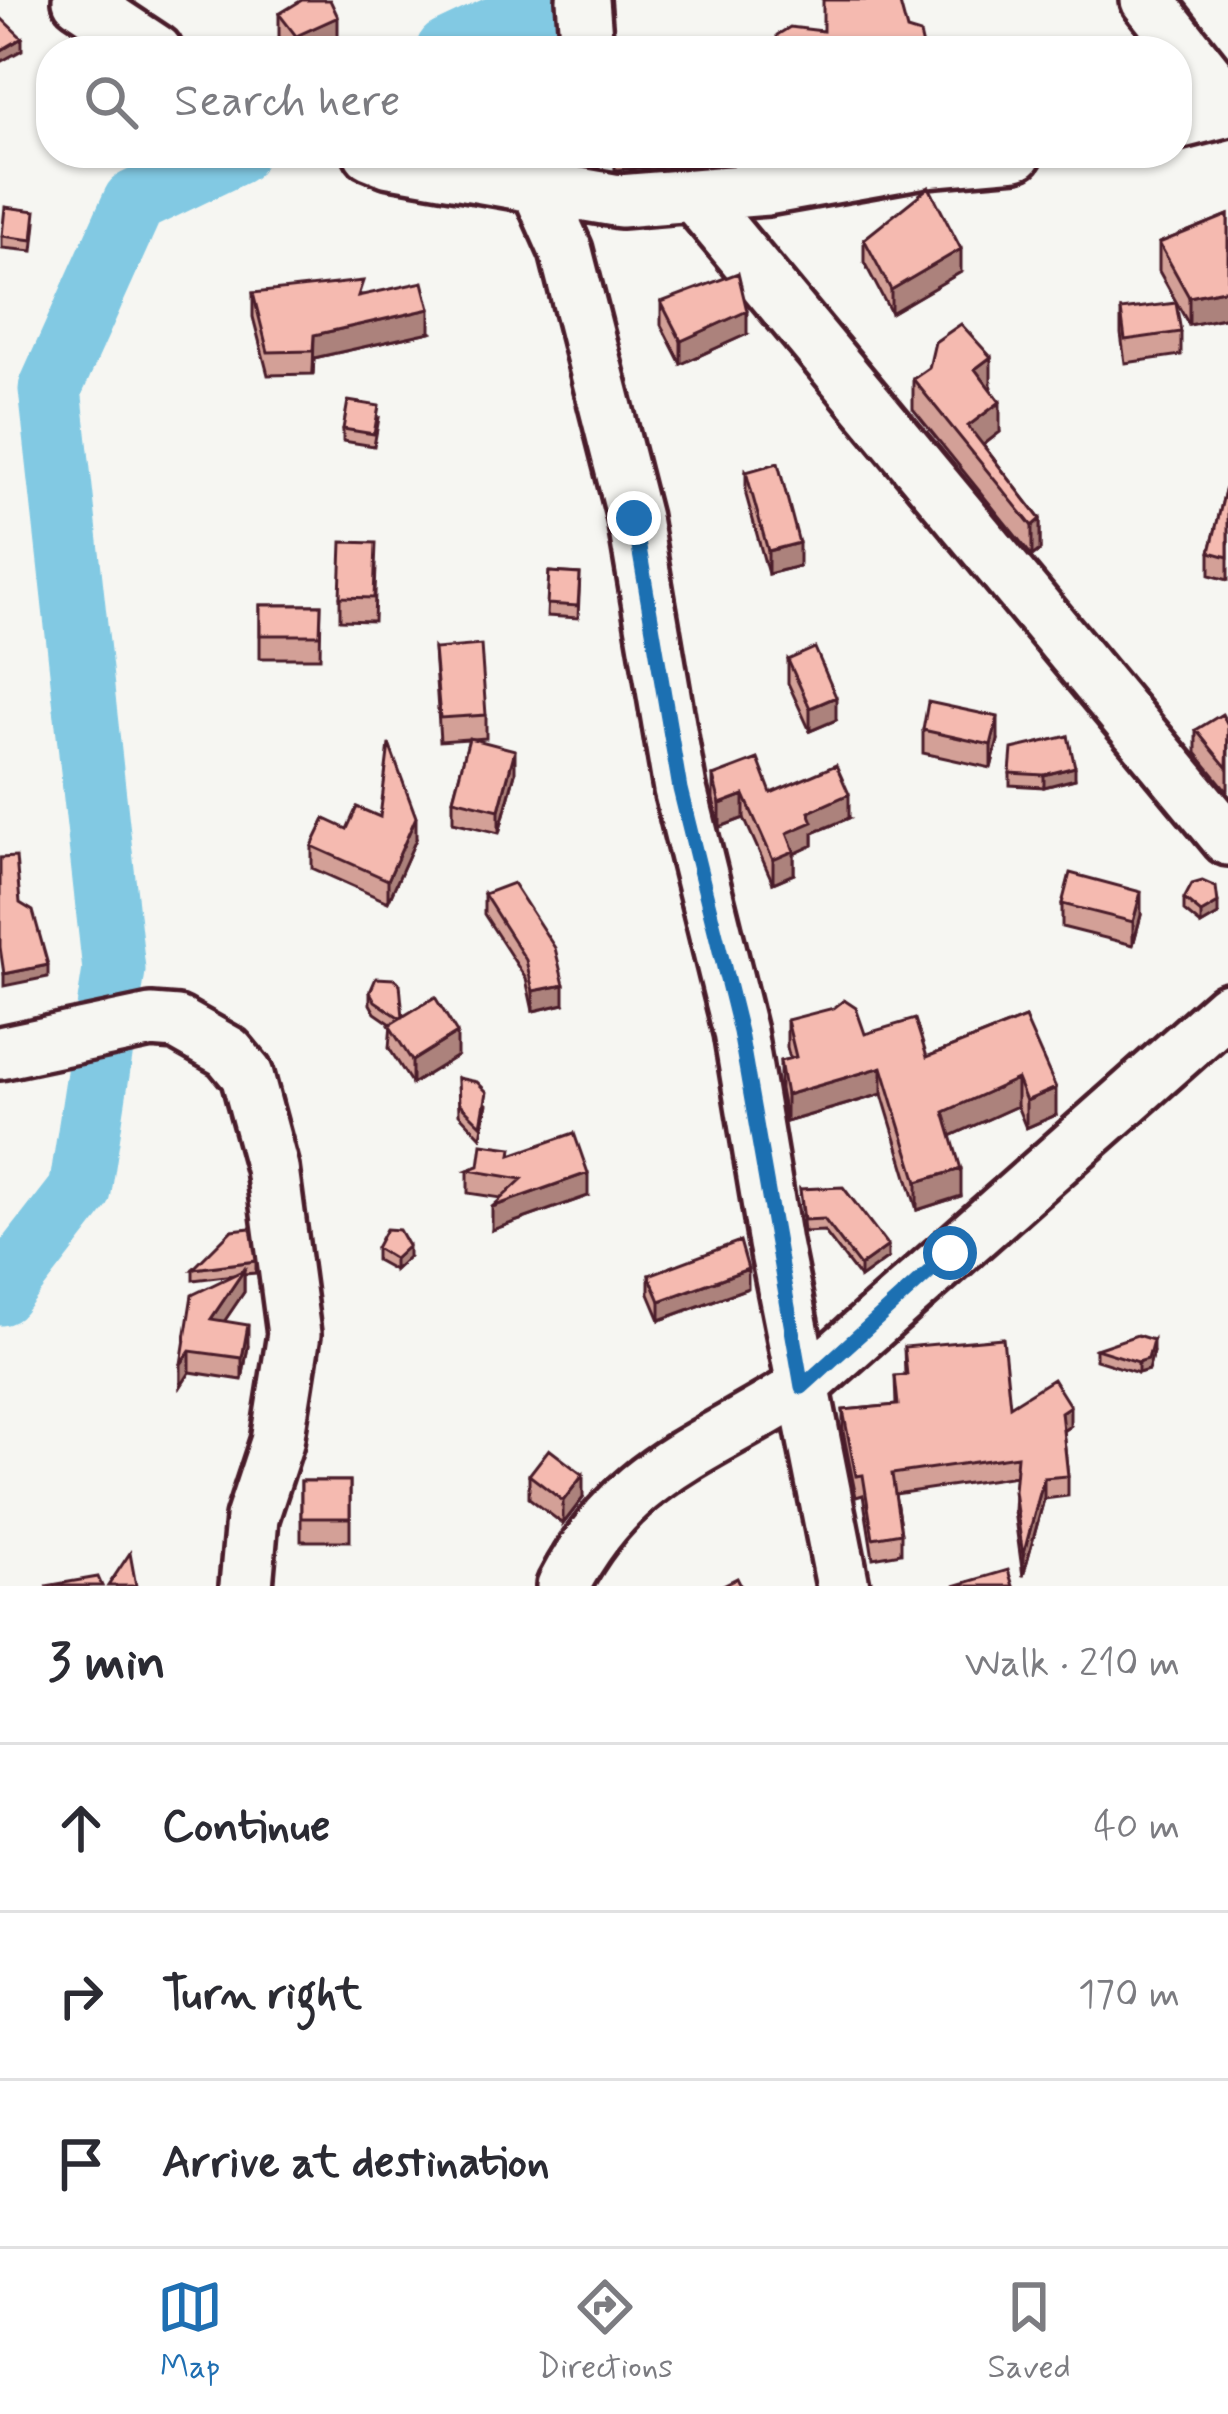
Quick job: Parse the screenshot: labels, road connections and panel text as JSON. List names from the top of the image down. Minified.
{"page":{"search":"Search here","heading":["3 min","Walk · 210 m"],"list":[["Continue","40 m"],["Turn right","170 m"],"Arrive at destination"],"nav":["Map","Directions","Saved"]}}
